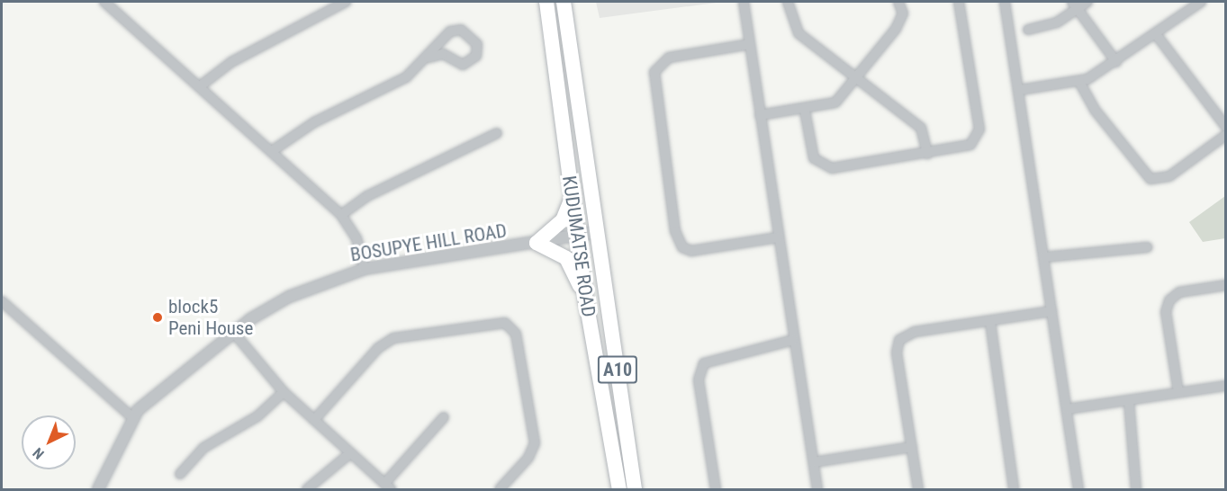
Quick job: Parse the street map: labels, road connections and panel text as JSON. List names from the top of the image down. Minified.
{"streets":{"main road":["KUDUMATSE ROAD","A10"],"street":["BOSUPYE HILL ROAD"]},"crossings":[["BOSUPYE HILL ROAD","KUDUMATSE ROAD"]],"places":["block5 Peni House"],"north":"bottom left"}
